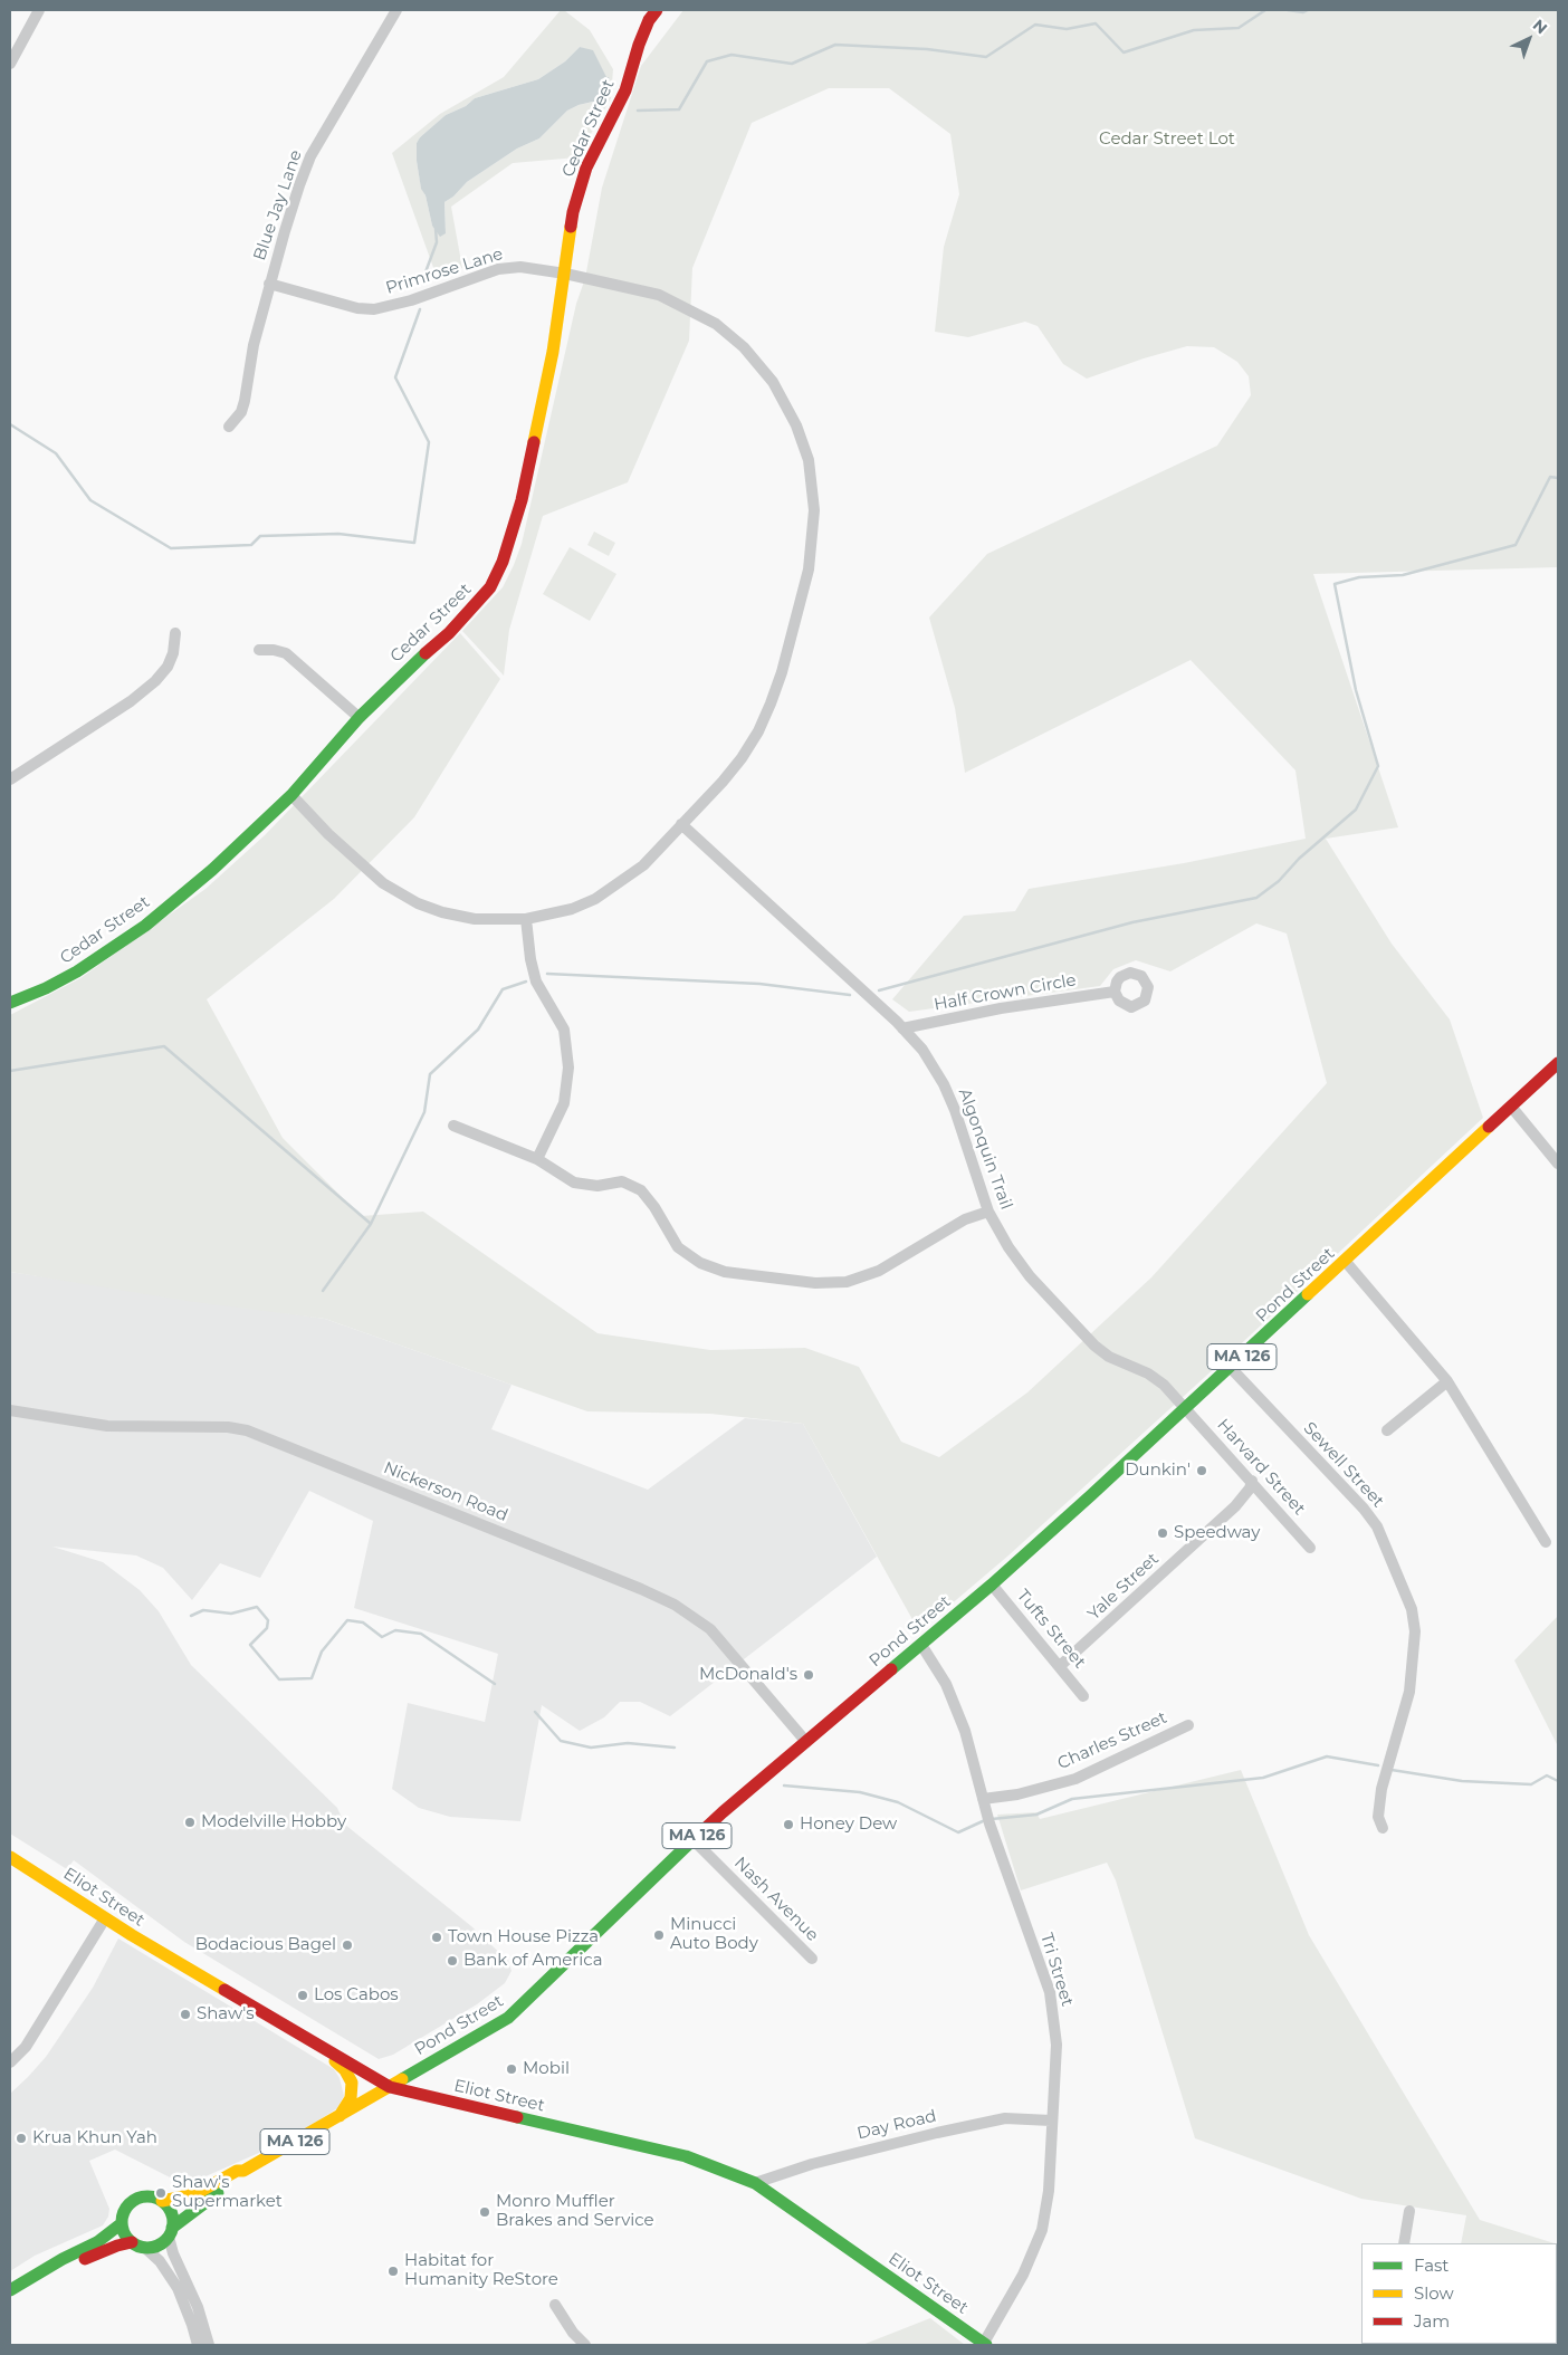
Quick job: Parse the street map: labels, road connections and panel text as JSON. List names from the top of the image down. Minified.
{"streets":{"main road":["Cedar Street","Pond Street","MA 126","Eliot Street"],"street":["Blue Jay Lane","Primrose Lane","Half Crown Circle","Algonquin Trail","Sewell Street","Harvard Street","Nickerson Road","Yale Street","Tufts Street","Charles Street","Nash Avenue","Tri Street","Day Road"]},"crossings":[["Cedar Street","Primrose Lane"],["Blue Jay Lane","Primrose Lane"],["Primrose Lane","Algonquin Trail"],["Half Crown Circle","Algonquin Trail"],["Algonquin Trail","Pond Street"],["Algonquin Trail","Harvard Street"],["Pond Street","MA 126"],["Pond Street","Sewell Street"],["Pond Street","Harvard Street"],["Pond Street","Nickerson Road"],["Pond Street","Tufts Street"],["Pond Street","Eliot Street"],["Pond Street","Nash Avenue"],["Pond Street","Tri Street"],["Harvard Street","Yale Street"],["Yale Street","Tufts Street"],["Charles Street","Tri Street"],["Eliot Street","Tri Street"],["Eliot Street","Day Road"],["Tri Street","Day Road"]],"parks":["Cedar Street Lot"],"places":["Dunkin'","Speedway","McDonald's","Modelville Hobby","Honey Dew","Minucci Auto Body","Town House Pizza","Bodacious Bagel","Bank of America","Los Cabos","Shaw's","Mobil","Krua Khun Yah","Shaw's Supermarket","Monro Muffler Brakes and Service","Habitat for Humanity ReStore"],"legend":["Fast","Slow","Jam"],"north":"top right"}
